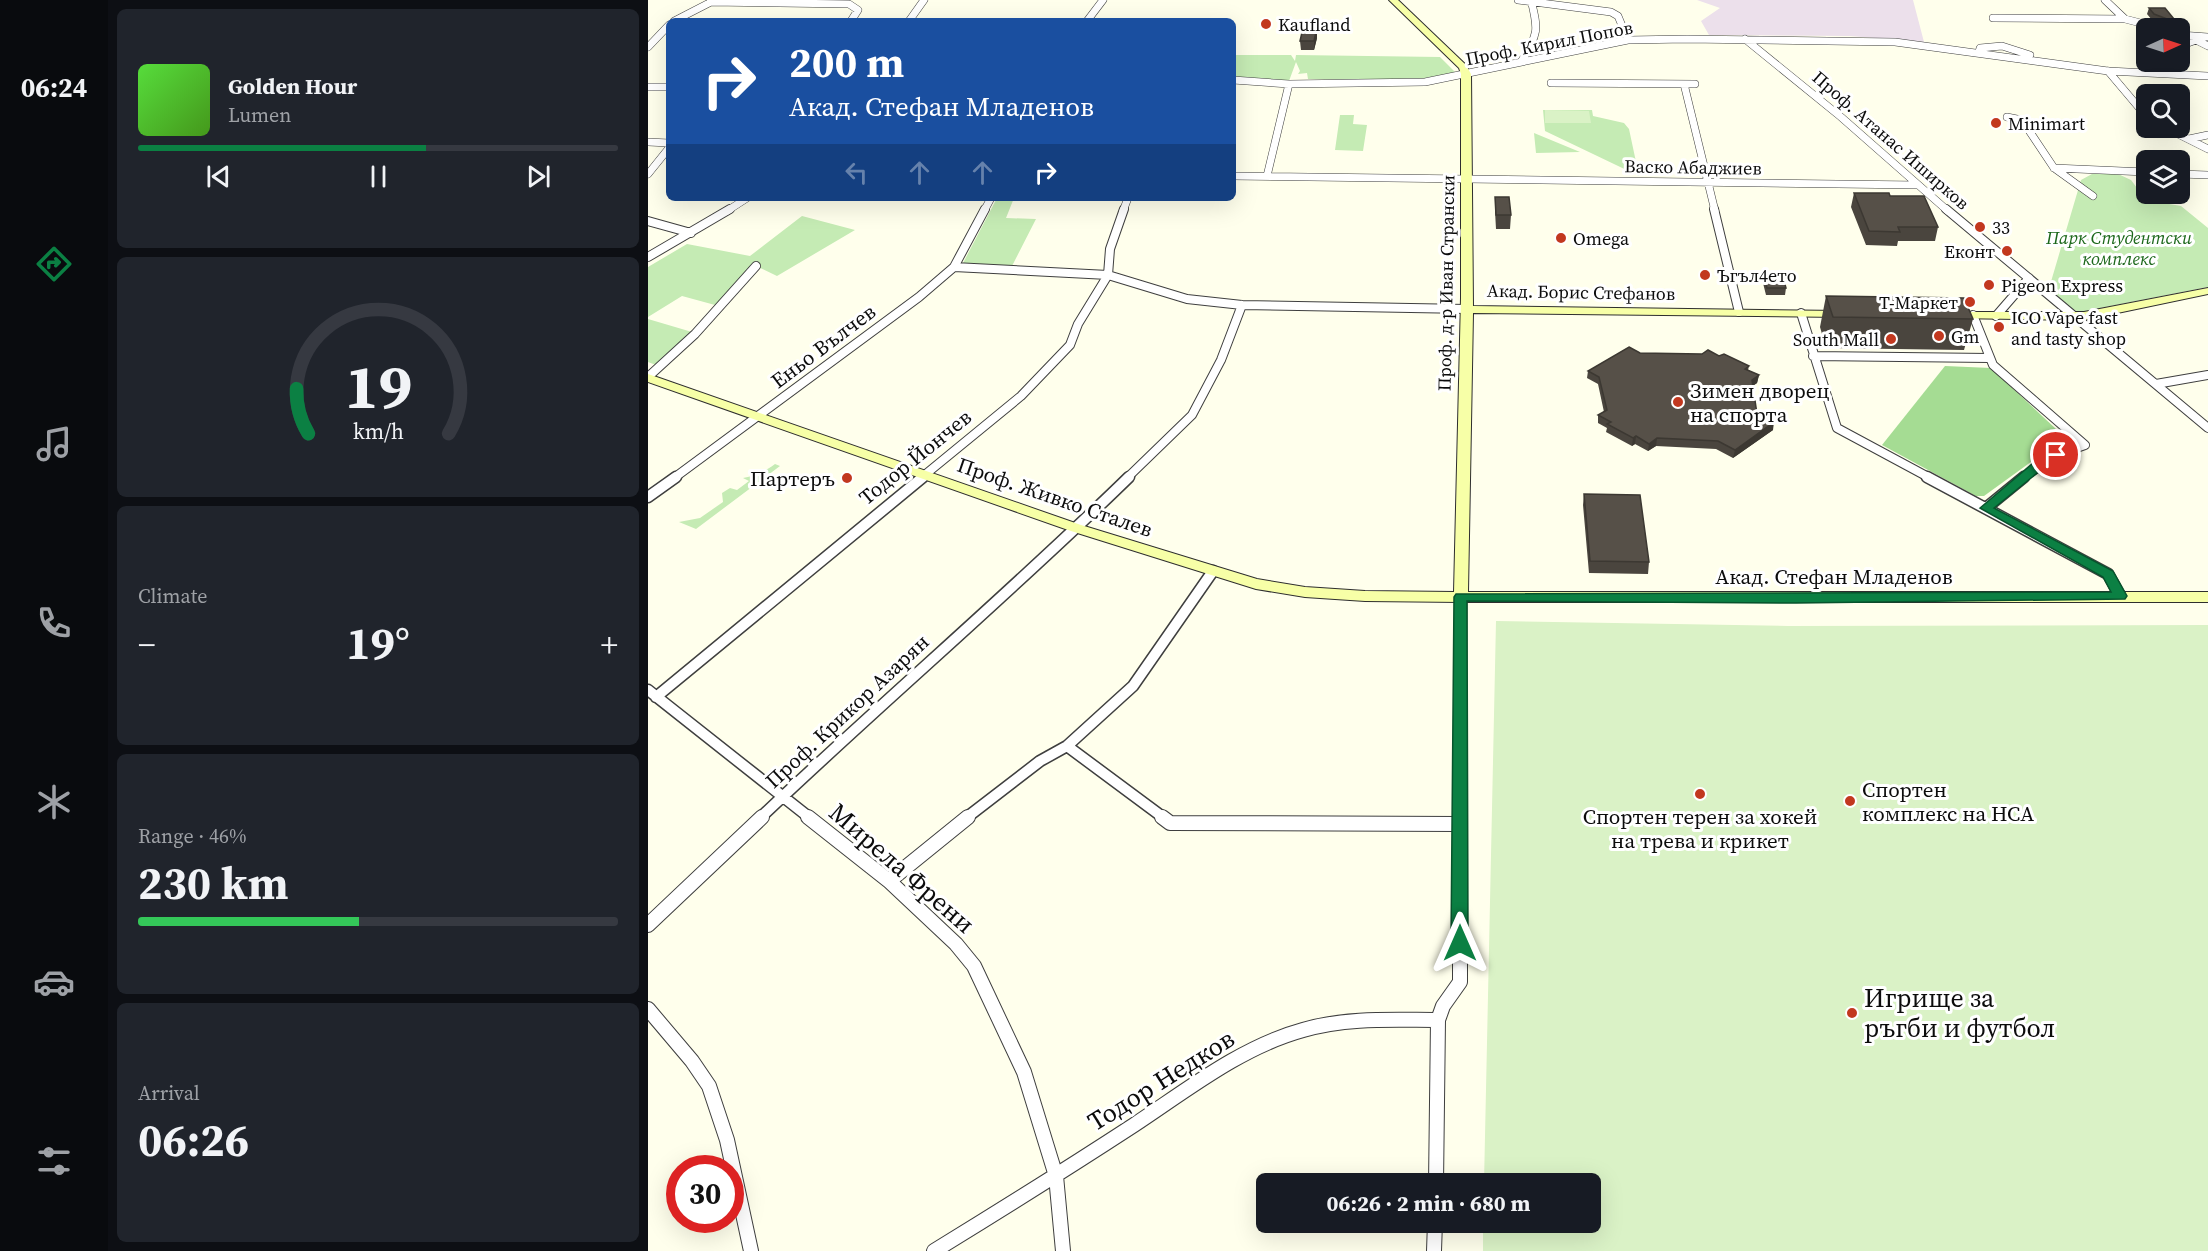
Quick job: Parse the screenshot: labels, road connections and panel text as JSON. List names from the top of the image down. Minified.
{"streets":{"street":["Проф. Кирил Попов","Проф. Атанас Иширков","Васко Абаджиев","Проф. д-р Иван Странски","Акад. Борис Стефанов","Еньо Вълчев","Тодор Йончев","Проф. Живко Сталев","Акад. Стефан Младенов","Проф. Крикор Азарян","Мирела Френи","Тодор Недков"]},"crossings":[["Проф. Кирил Попов","Проф. Атанас Иширков"],["Проф. Кирил Попов","Проф. д-р Иван Странски"],["Проф. Атанас Иширков","Васко Абаджиев"],["Васко Абаджиев","Проф. д-р Иван Странски"],["Проф. д-р Иван Странски","Акад. Борис Стефанов"],["Проф. д-р Иван Странски","Проф. Живко Сталев"],["Проф. д-р Иван Странски","Акад. Стефан Младенов"],["Акад. Борис Стефанов","Еньо Вълчев"],["Акад. Борис Стефанов","Тодор Йончев"],["Акад. Борис Стефанов","Проф. Крикор Азарян"],["Еньо Вълчев","Проф. Живко Сталев"],["Тодор Йончев","Проф. Живко Сталев"],["Тодор Йончев","Мирела Френи"],["Проф. Живко Сталев","Акад. Стефан Младенов"],["Проф. Живко Сталев","Проф. Крикор Азарян"],["Проф. Крикор Азарян","Мирела Френи"],["Мирела Френи","Тодор Недков"]],"parks":["Парк Студентски комплекс"],"places":["Kaufland","Minimart","33","Omega","Еконт","Ъгъл4ето","Pigeon Express","Т-Маркет","ICO Vape fast and tasty shop","Gm","South Mall","Зимен дворец на спорта","Партеръ","Спортен терен за хокей на трева и крикет","Спортен комплекс на НСА","Игрище за ръгби и футбол"],"north":"right","page":{"tabs":"06:24","turn":["200 m","Акад. Стефан Младенов"],"song":["Golden Hour","Lumen"],"tile":["Climate",["Range · 46%","230 km"],["Arrival","06:26"]],"heat":["−","19°","+"],"limit":"30","trip":"06:26 · 2 min · 680 m","gauge":["19","km/h"]}}
